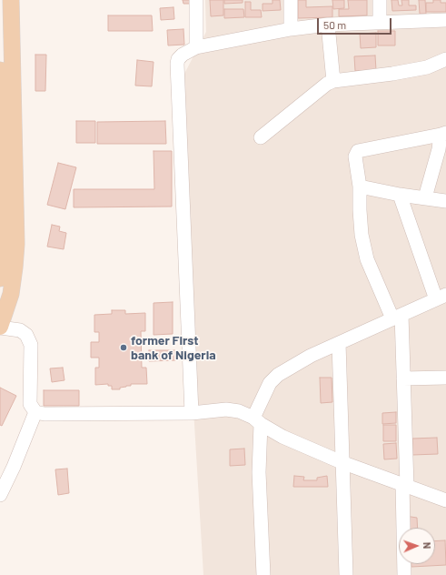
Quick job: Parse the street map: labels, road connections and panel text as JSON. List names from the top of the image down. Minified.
{"places":["former First bank of Nigeria"],"scale_bar":"50 m","north":"right"}
